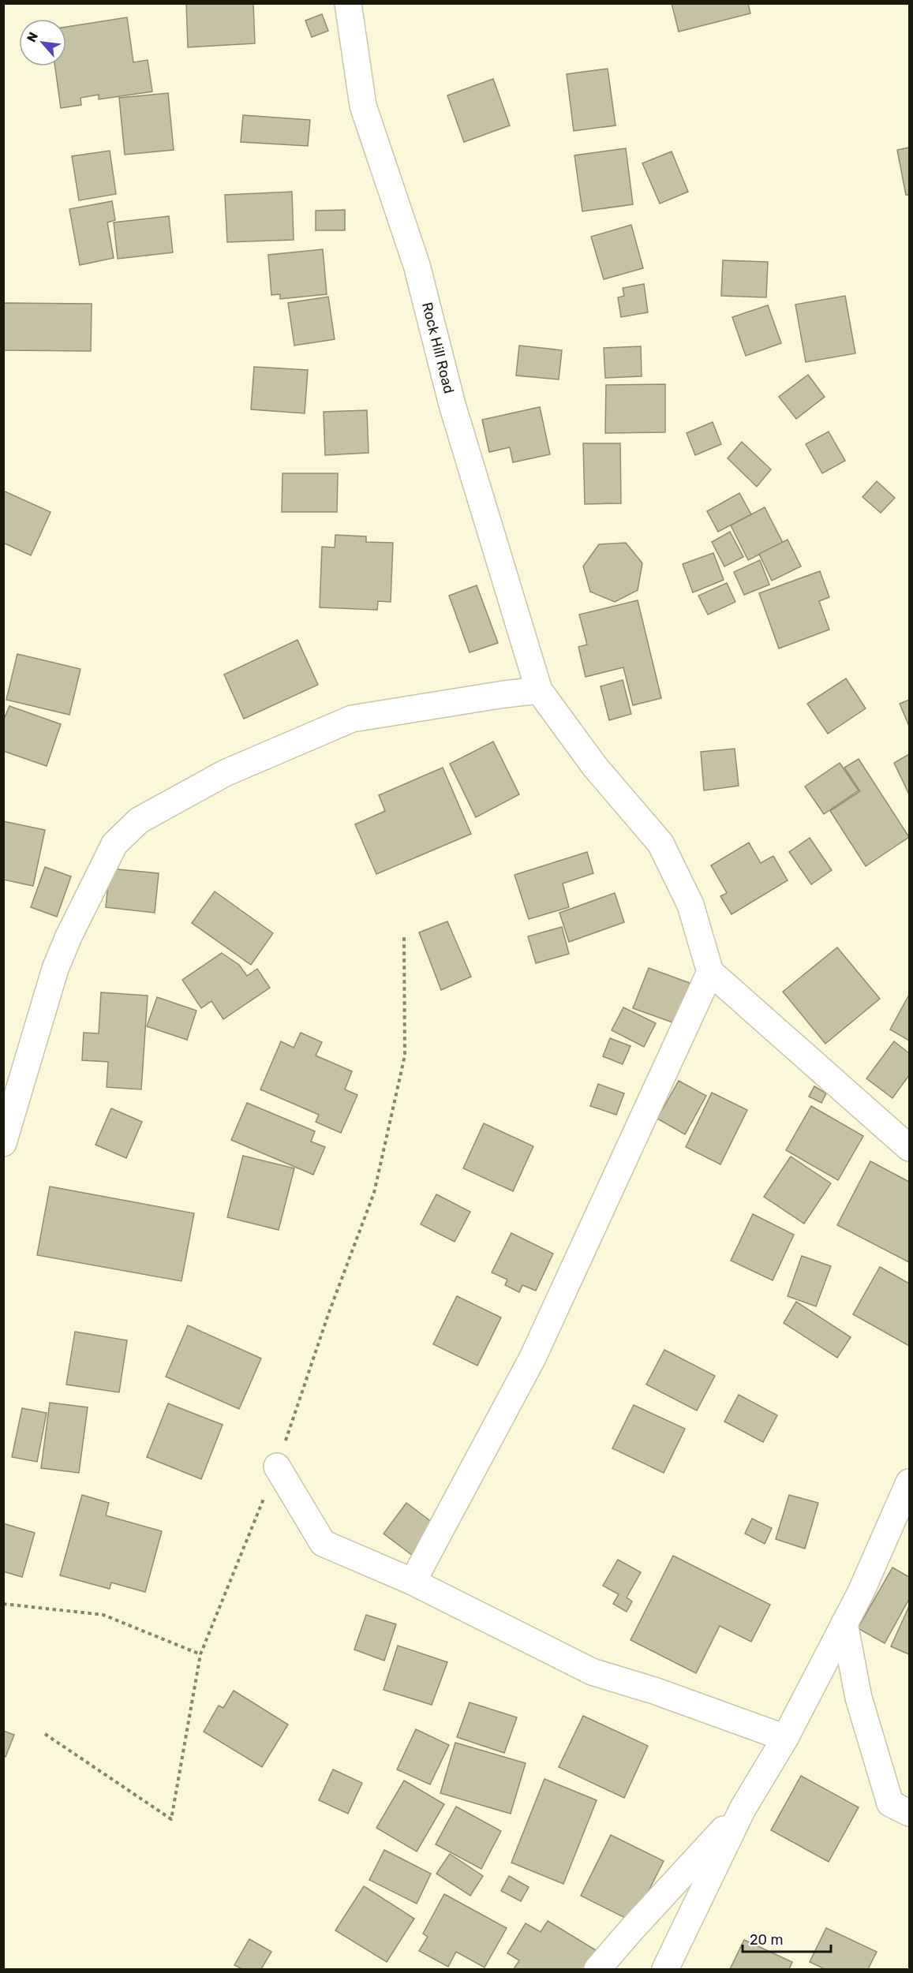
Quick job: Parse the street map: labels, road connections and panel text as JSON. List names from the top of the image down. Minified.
{"streets":{"street":["Rock Hill Road"]},"scale_bar":"20 m","north":"top left"}
